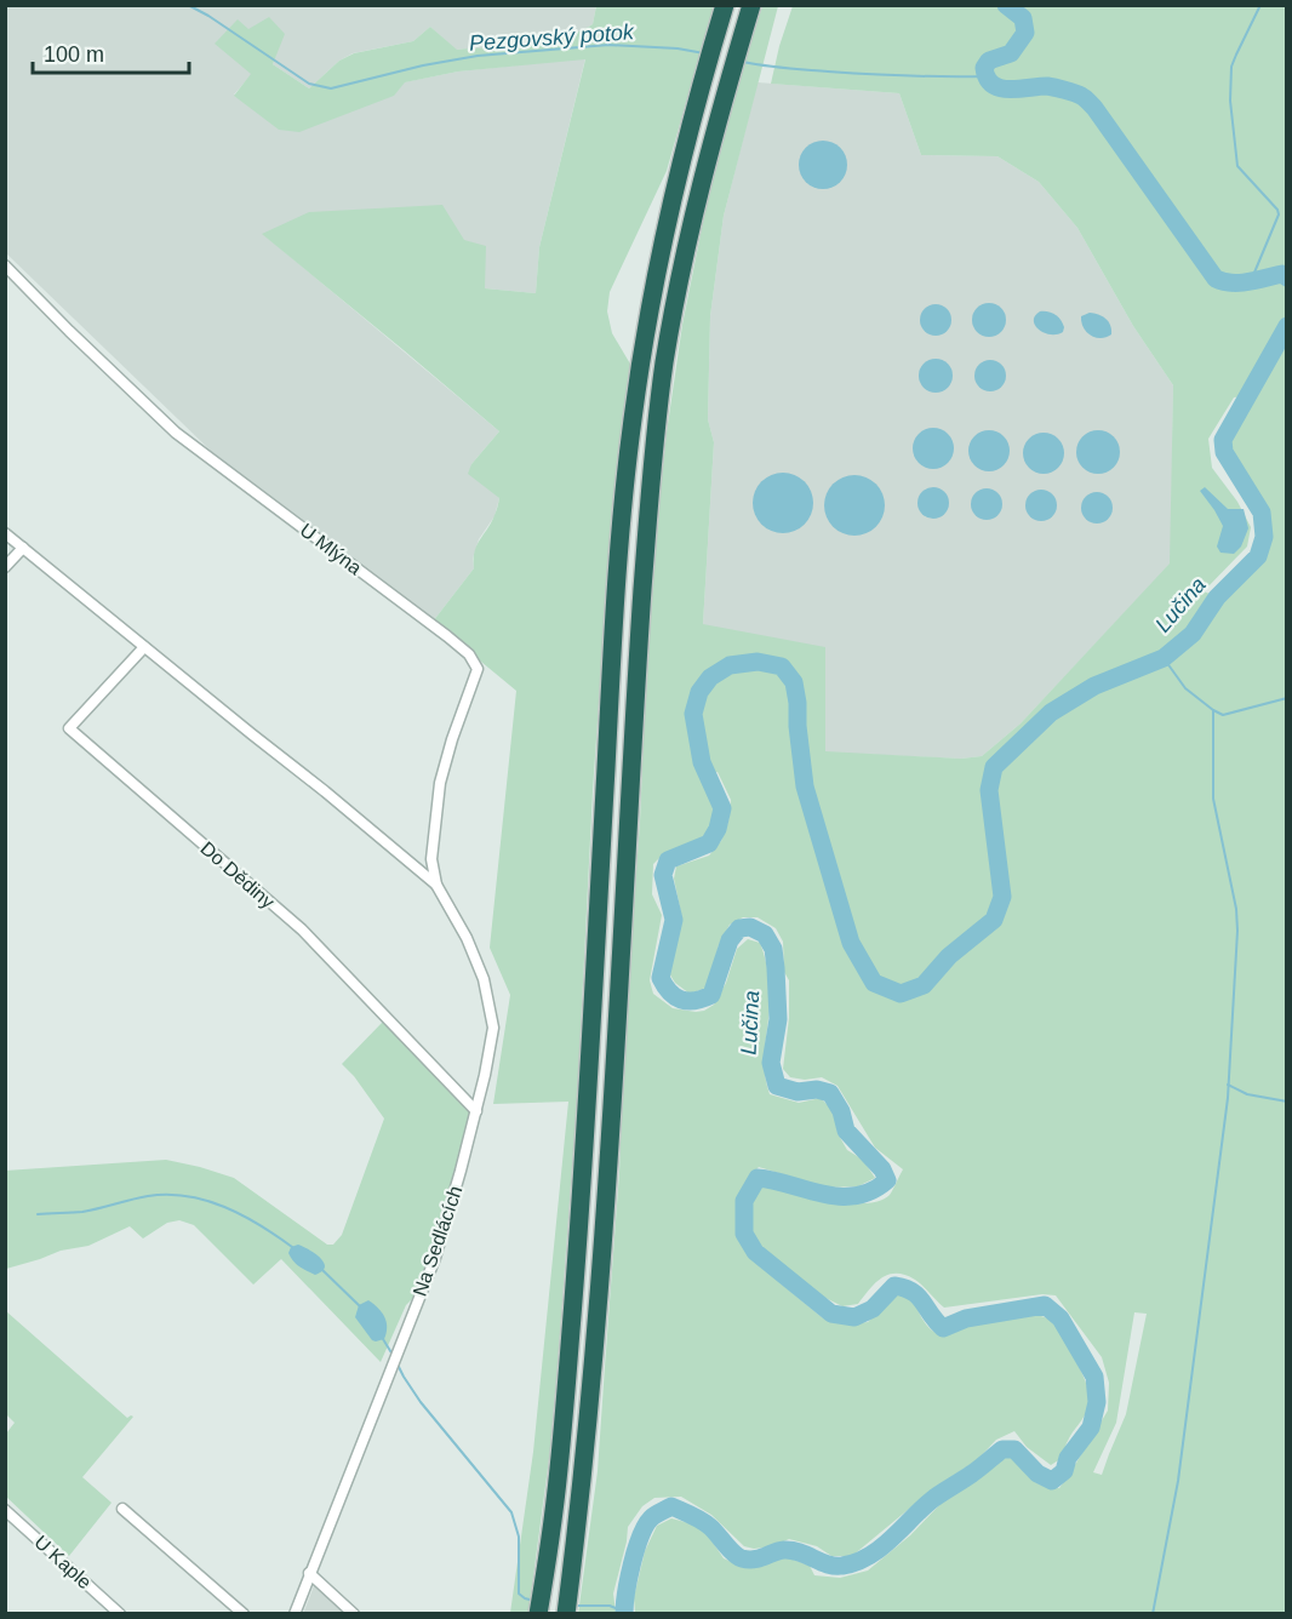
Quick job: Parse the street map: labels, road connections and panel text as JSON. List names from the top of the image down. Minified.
{"streets":{"street":["U Mlýna","Do Dědiny","Na Sedlácích","U Kaple"]},"crossings":[["U Mlýna","Na Sedlácích"],["Do Dědiny","Na Sedlácích"]],"water":["Pezgovský potok","Lučina"],"scale_bar":"100 m"}
